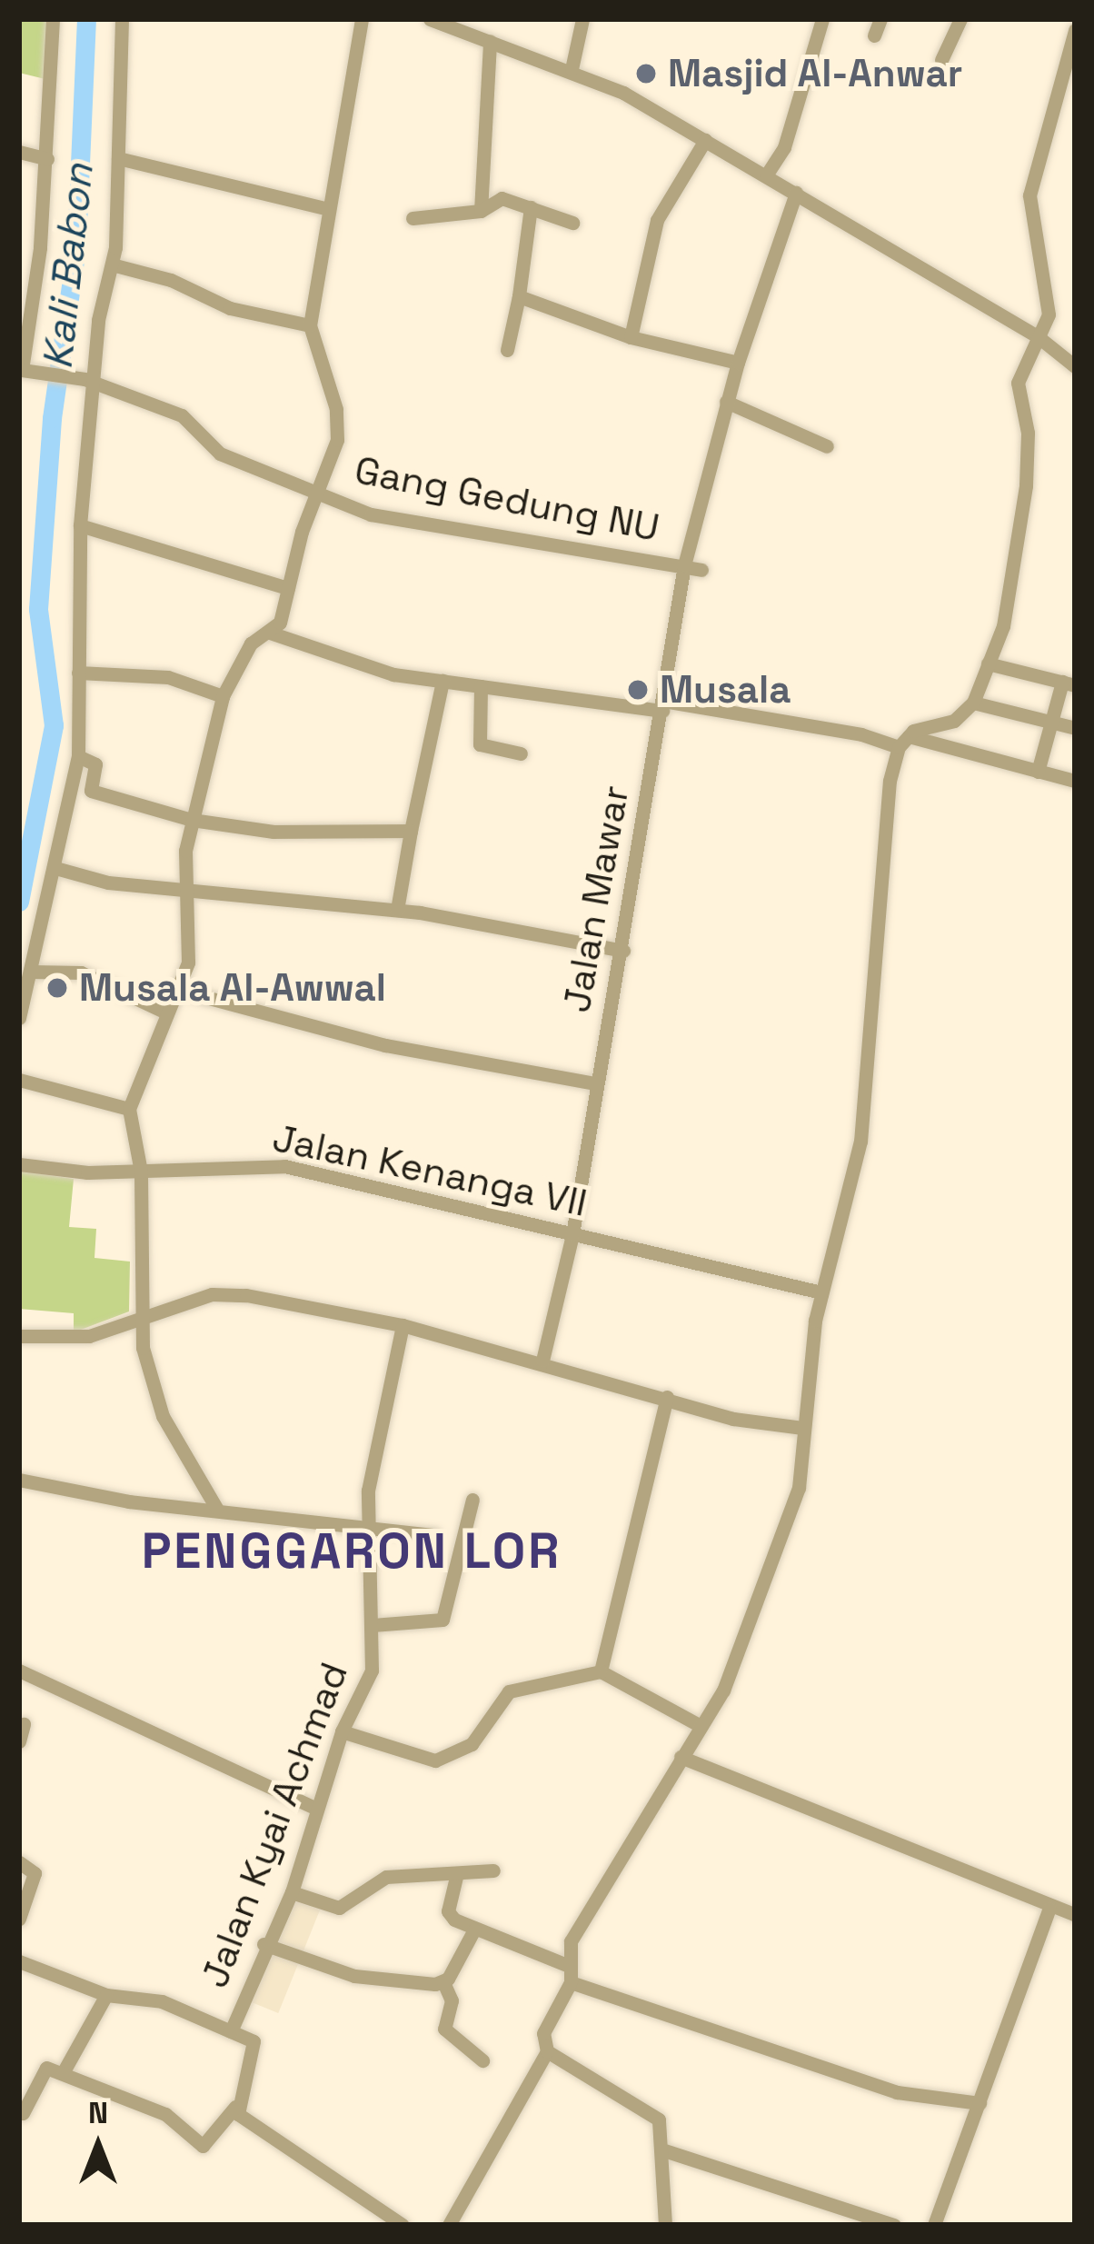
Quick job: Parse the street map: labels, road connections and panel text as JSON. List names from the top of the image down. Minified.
{"streets":{"street":["Gang Gedung NU","Jalan Mawar","Jalan Kenanga VII","Jalan Kyai Achmad"]},"crossings":[["Gang Gedung NU","Jalan Mawar"],["Jalan Mawar","Jalan Kenanga VII"]],"districts":["PENGGARON LOR"],"water":["Kali Babon"],"places":["Masjid Al-Anwar","Musala","Musala Al-Awwal"],"north":"top"}
